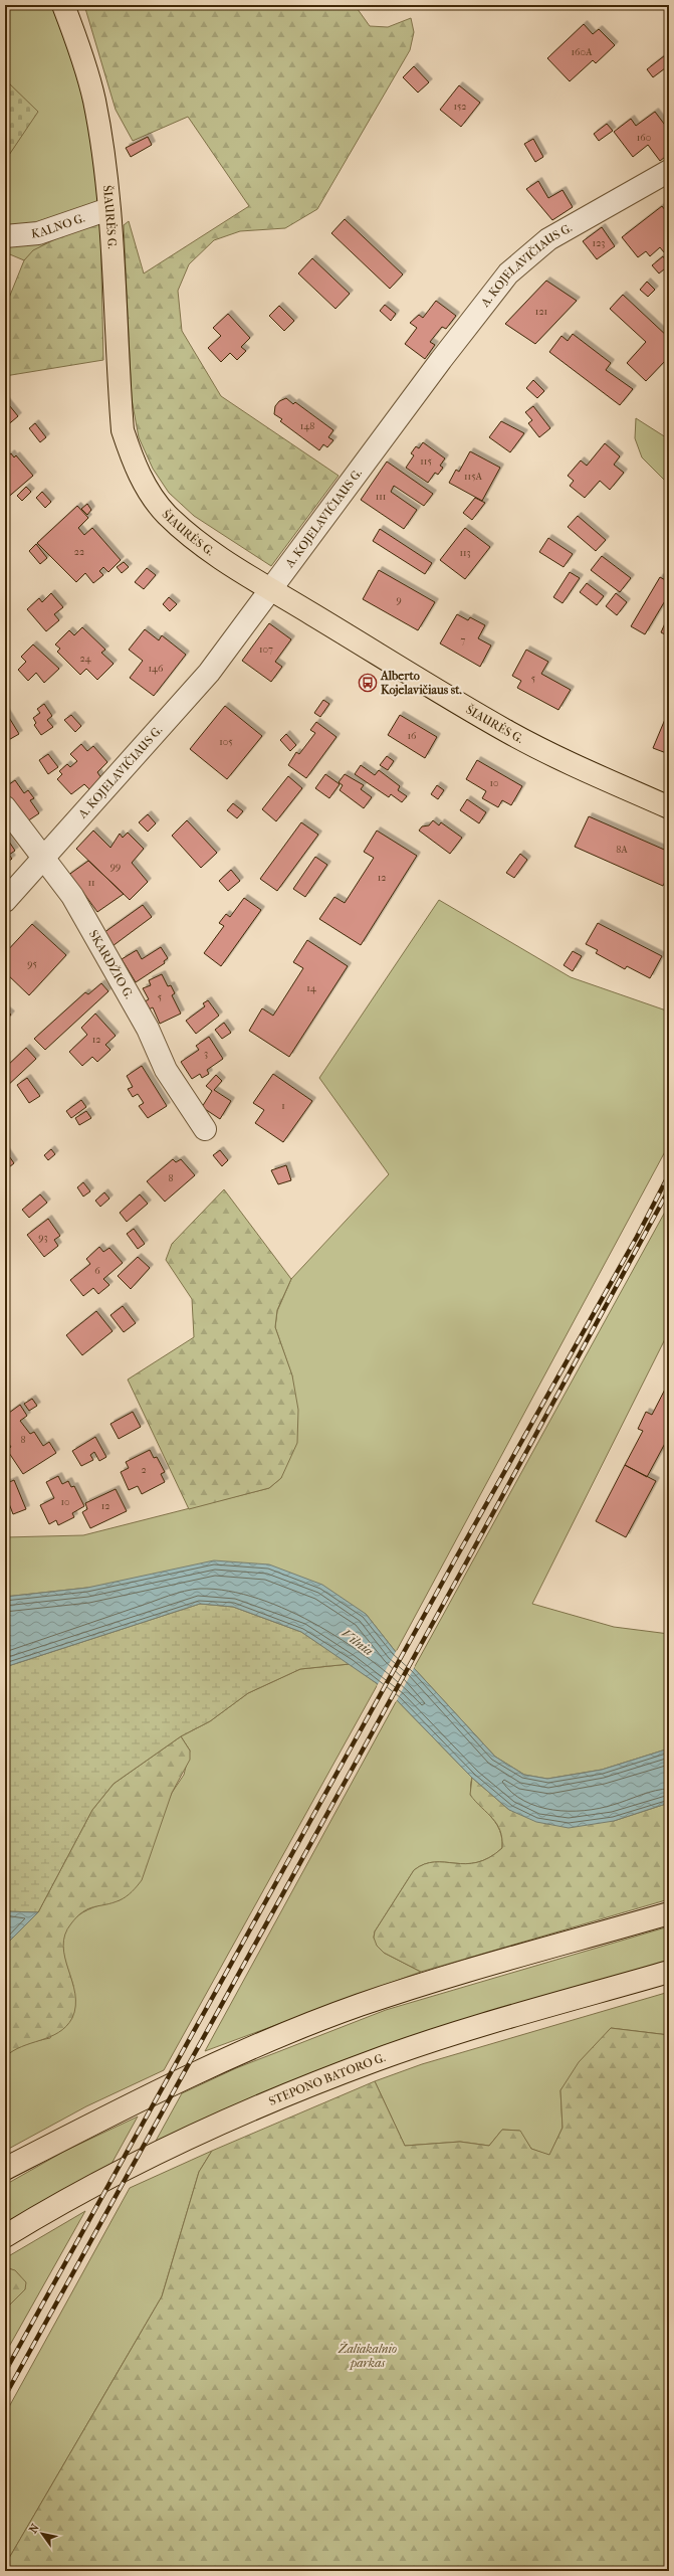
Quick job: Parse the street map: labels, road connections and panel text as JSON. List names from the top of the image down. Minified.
{"streets":{"main road":["ŠIAURĖS G.","STEPONO BATORO G."],"street":["KALNO G.","A. KOJELAVIČIAUS G.","SKARDŽIO G."]},"crossings":[["ŠIAURĖS G.","KALNO G."],["ŠIAURĖS G.","A. KOJELAVIČIAUS G."],["A. KOJELAVIČIAUS G.","SKARDŽIO G."]],"water":["Vilnia"],"parks":["Žaliakalnio parkas"],"places":{"bus stop":["Alberto Kojelavičiaus st."]},"house_numbers":["160A","152","160","123","121","148","115","115A","111","22","113","9","7","107","24","146","5","16","105","10","8A","99","12","11","95","14","5","12","3","1","8","93","6","8","2","10","12"],"north":"top left"}
